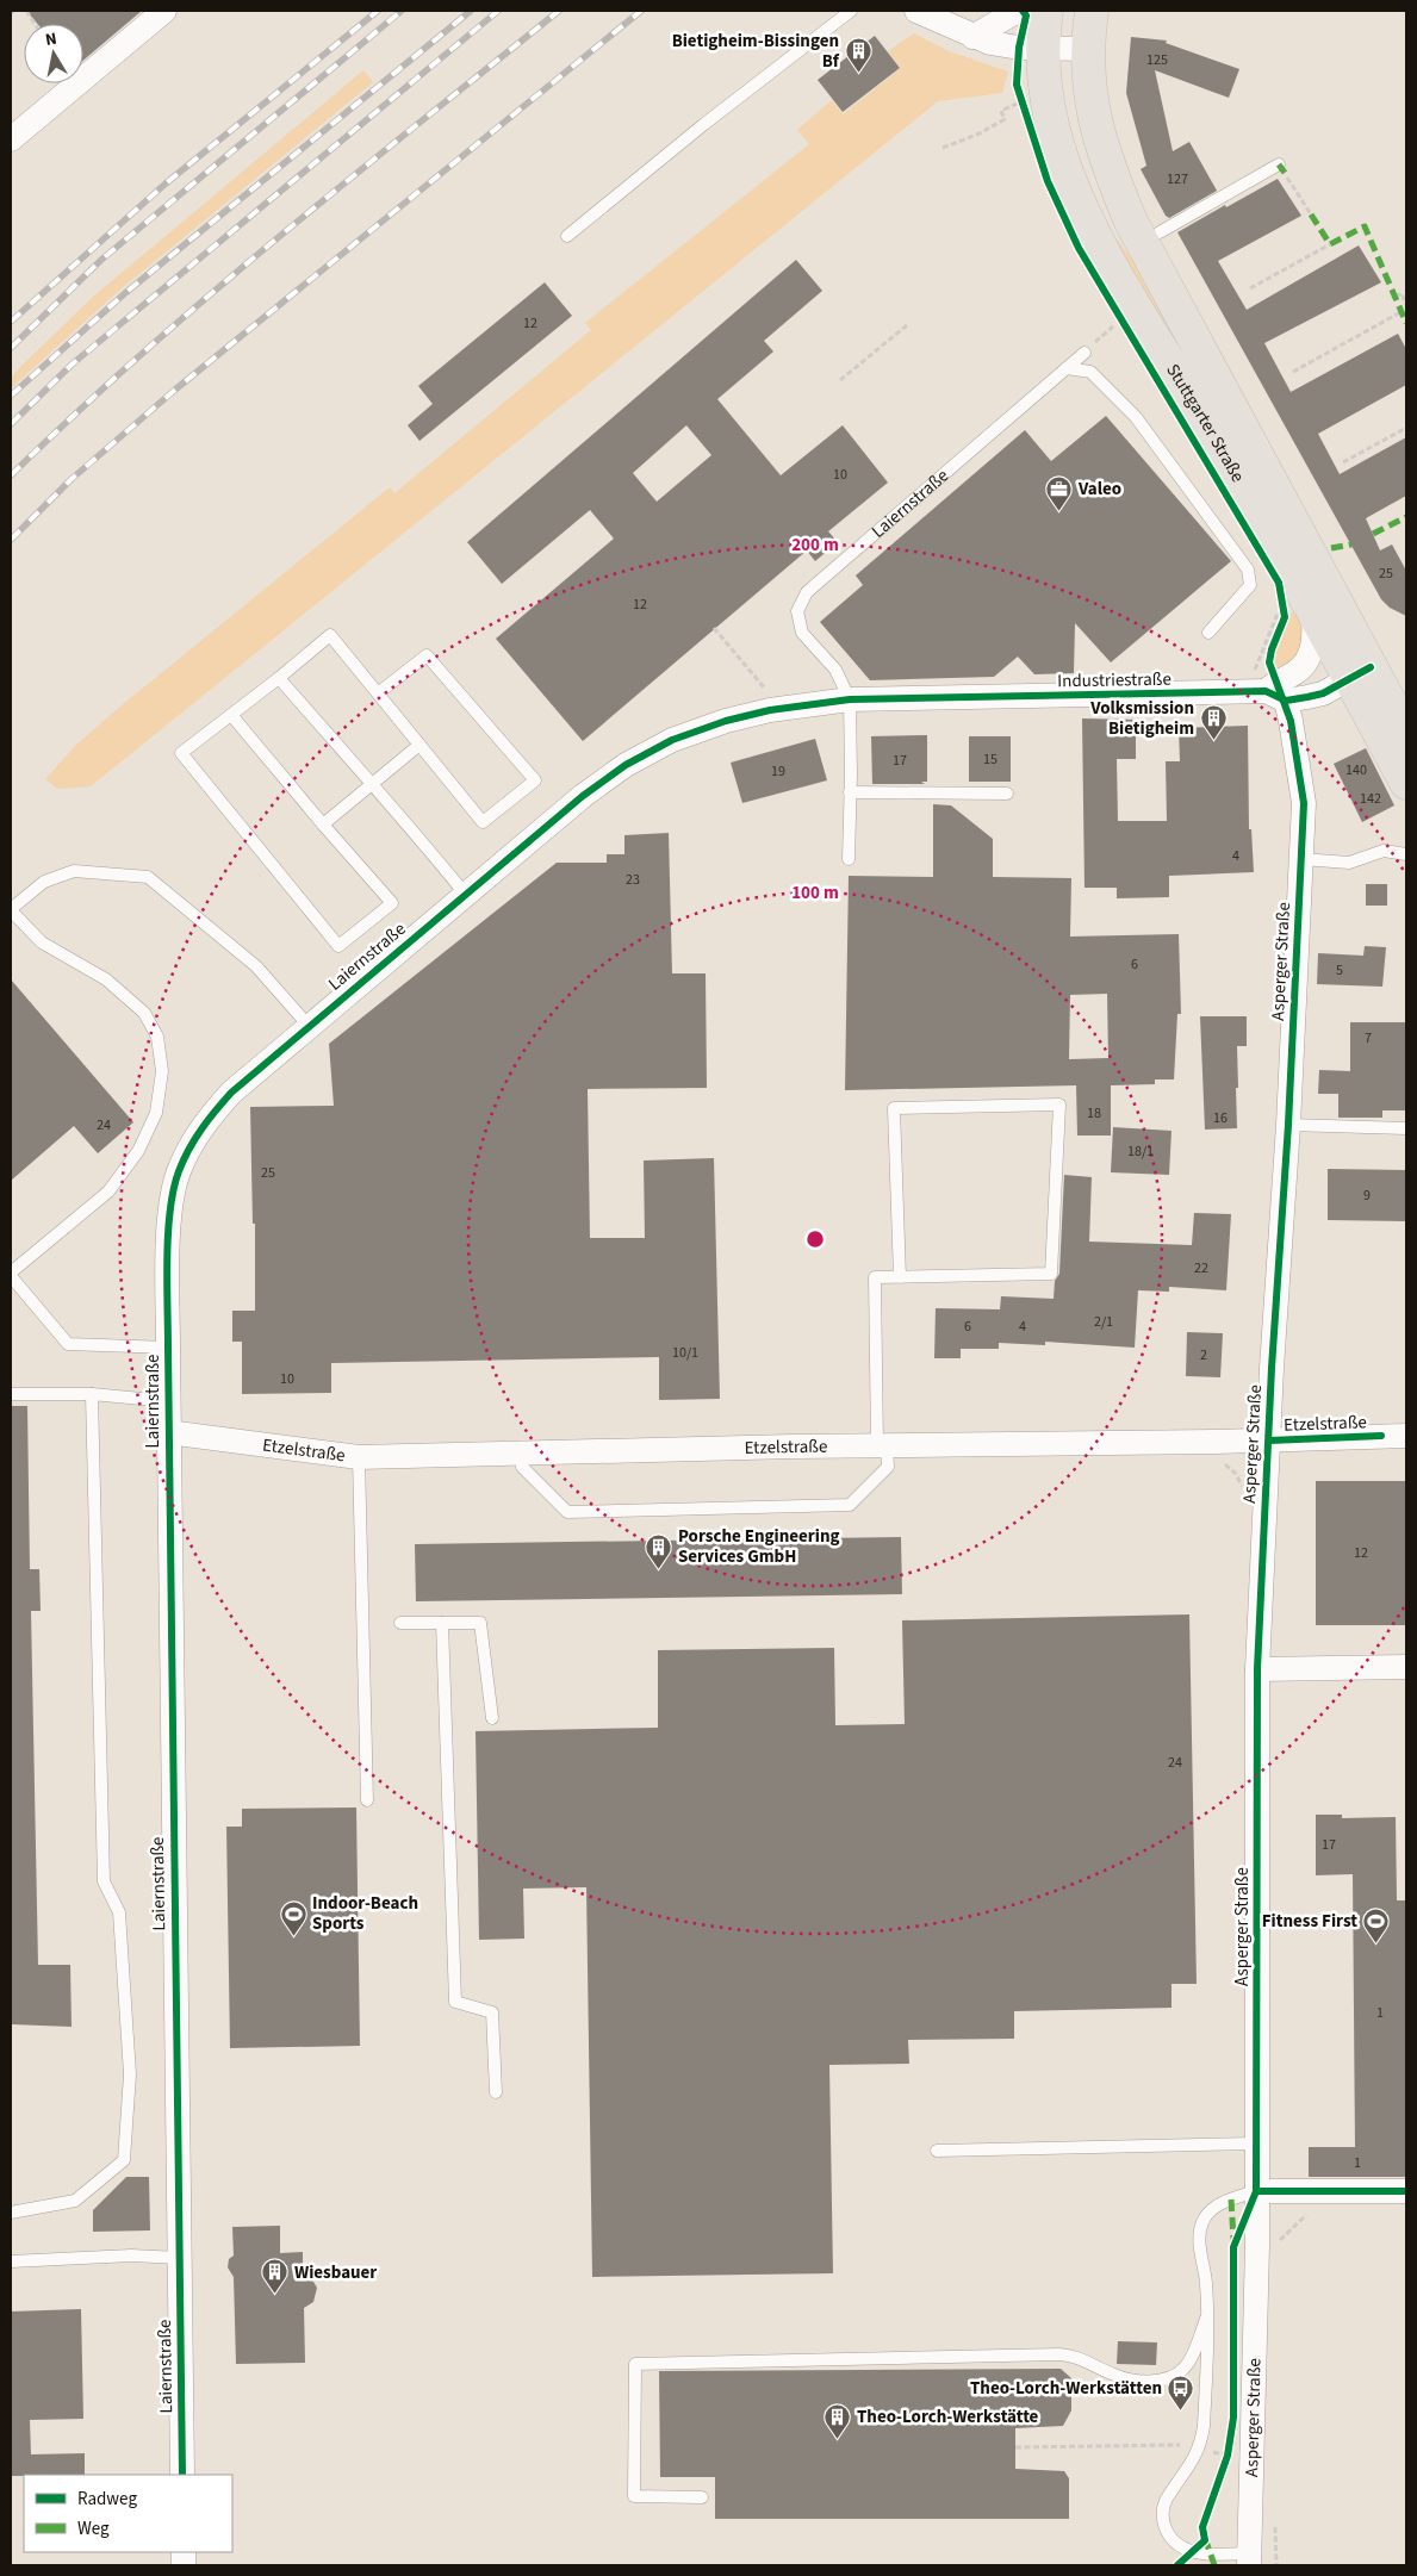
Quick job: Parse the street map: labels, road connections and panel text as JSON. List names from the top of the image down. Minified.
{"streets":{"main road":["Stuttgarter Straße"],"street":["Laiernstraße","Industriestraße","Asperger Straße","Etzelstraße"]},"crossings":[["Stuttgarter Straße","Industriestraße"],["Laiernstraße","Industriestraße"],["Laiernstraße","Etzelstraße"],["Industriestraße","Asperger Straße"],["Asperger Straße","Etzelstraße"]],"places":{"building":["Bietigheim-Bissingen Bf","Volksmission Bietigheim","Porsche Engineering Services GmbH","Wiesbauer","Theo-Lorch-Werkstätte"],"office":["Valeo"],"sports":["Indoor-Beach Sports","Fitness First"],"bus stop":["Theo-Lorch-Werkstätten"]},"house_numbers":["125","127","12","10","25","12","15","17","140","19","142","4","23","6","5","7","18","16","24","18/1","25","9","22","2/1","6","4","10/1","2","10","12","24","17","1","1"],"legend":["Radweg","Weg"],"north":"top","rings":["200 m","100 m"]}
